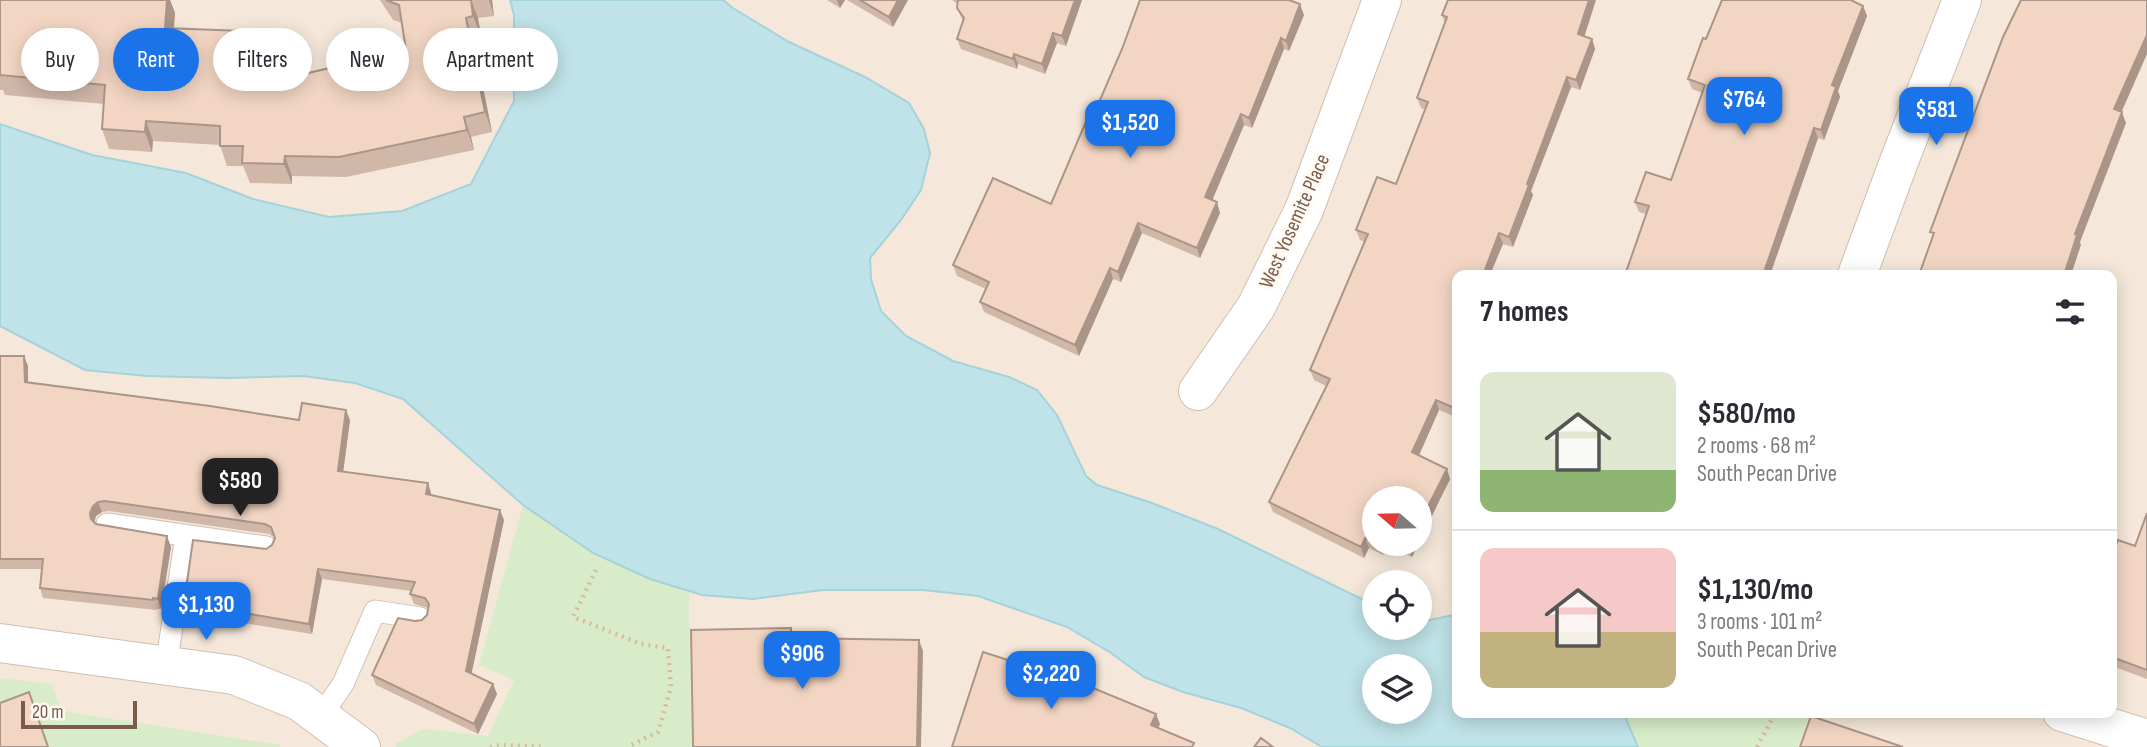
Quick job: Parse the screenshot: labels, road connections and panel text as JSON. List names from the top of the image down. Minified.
{"streets":{"street":["West Yosemite Place"]},"scale_bar":"20 m","north":"left","page":{"chip":["Buy","Rent","Filters","New","Apartment"],"price":["$764","$581","$1,520","$580","$1,130","$906","$2,220"],"heading":"7 homes","list":[{"name":"$580/mo","note":"2 rooms · 68 m² · South Pecan Drive"},{"name":"$1,130/mo","note":"3 rooms · 101 m² · South Pecan Drive"}],"scale":"20 m"}}
